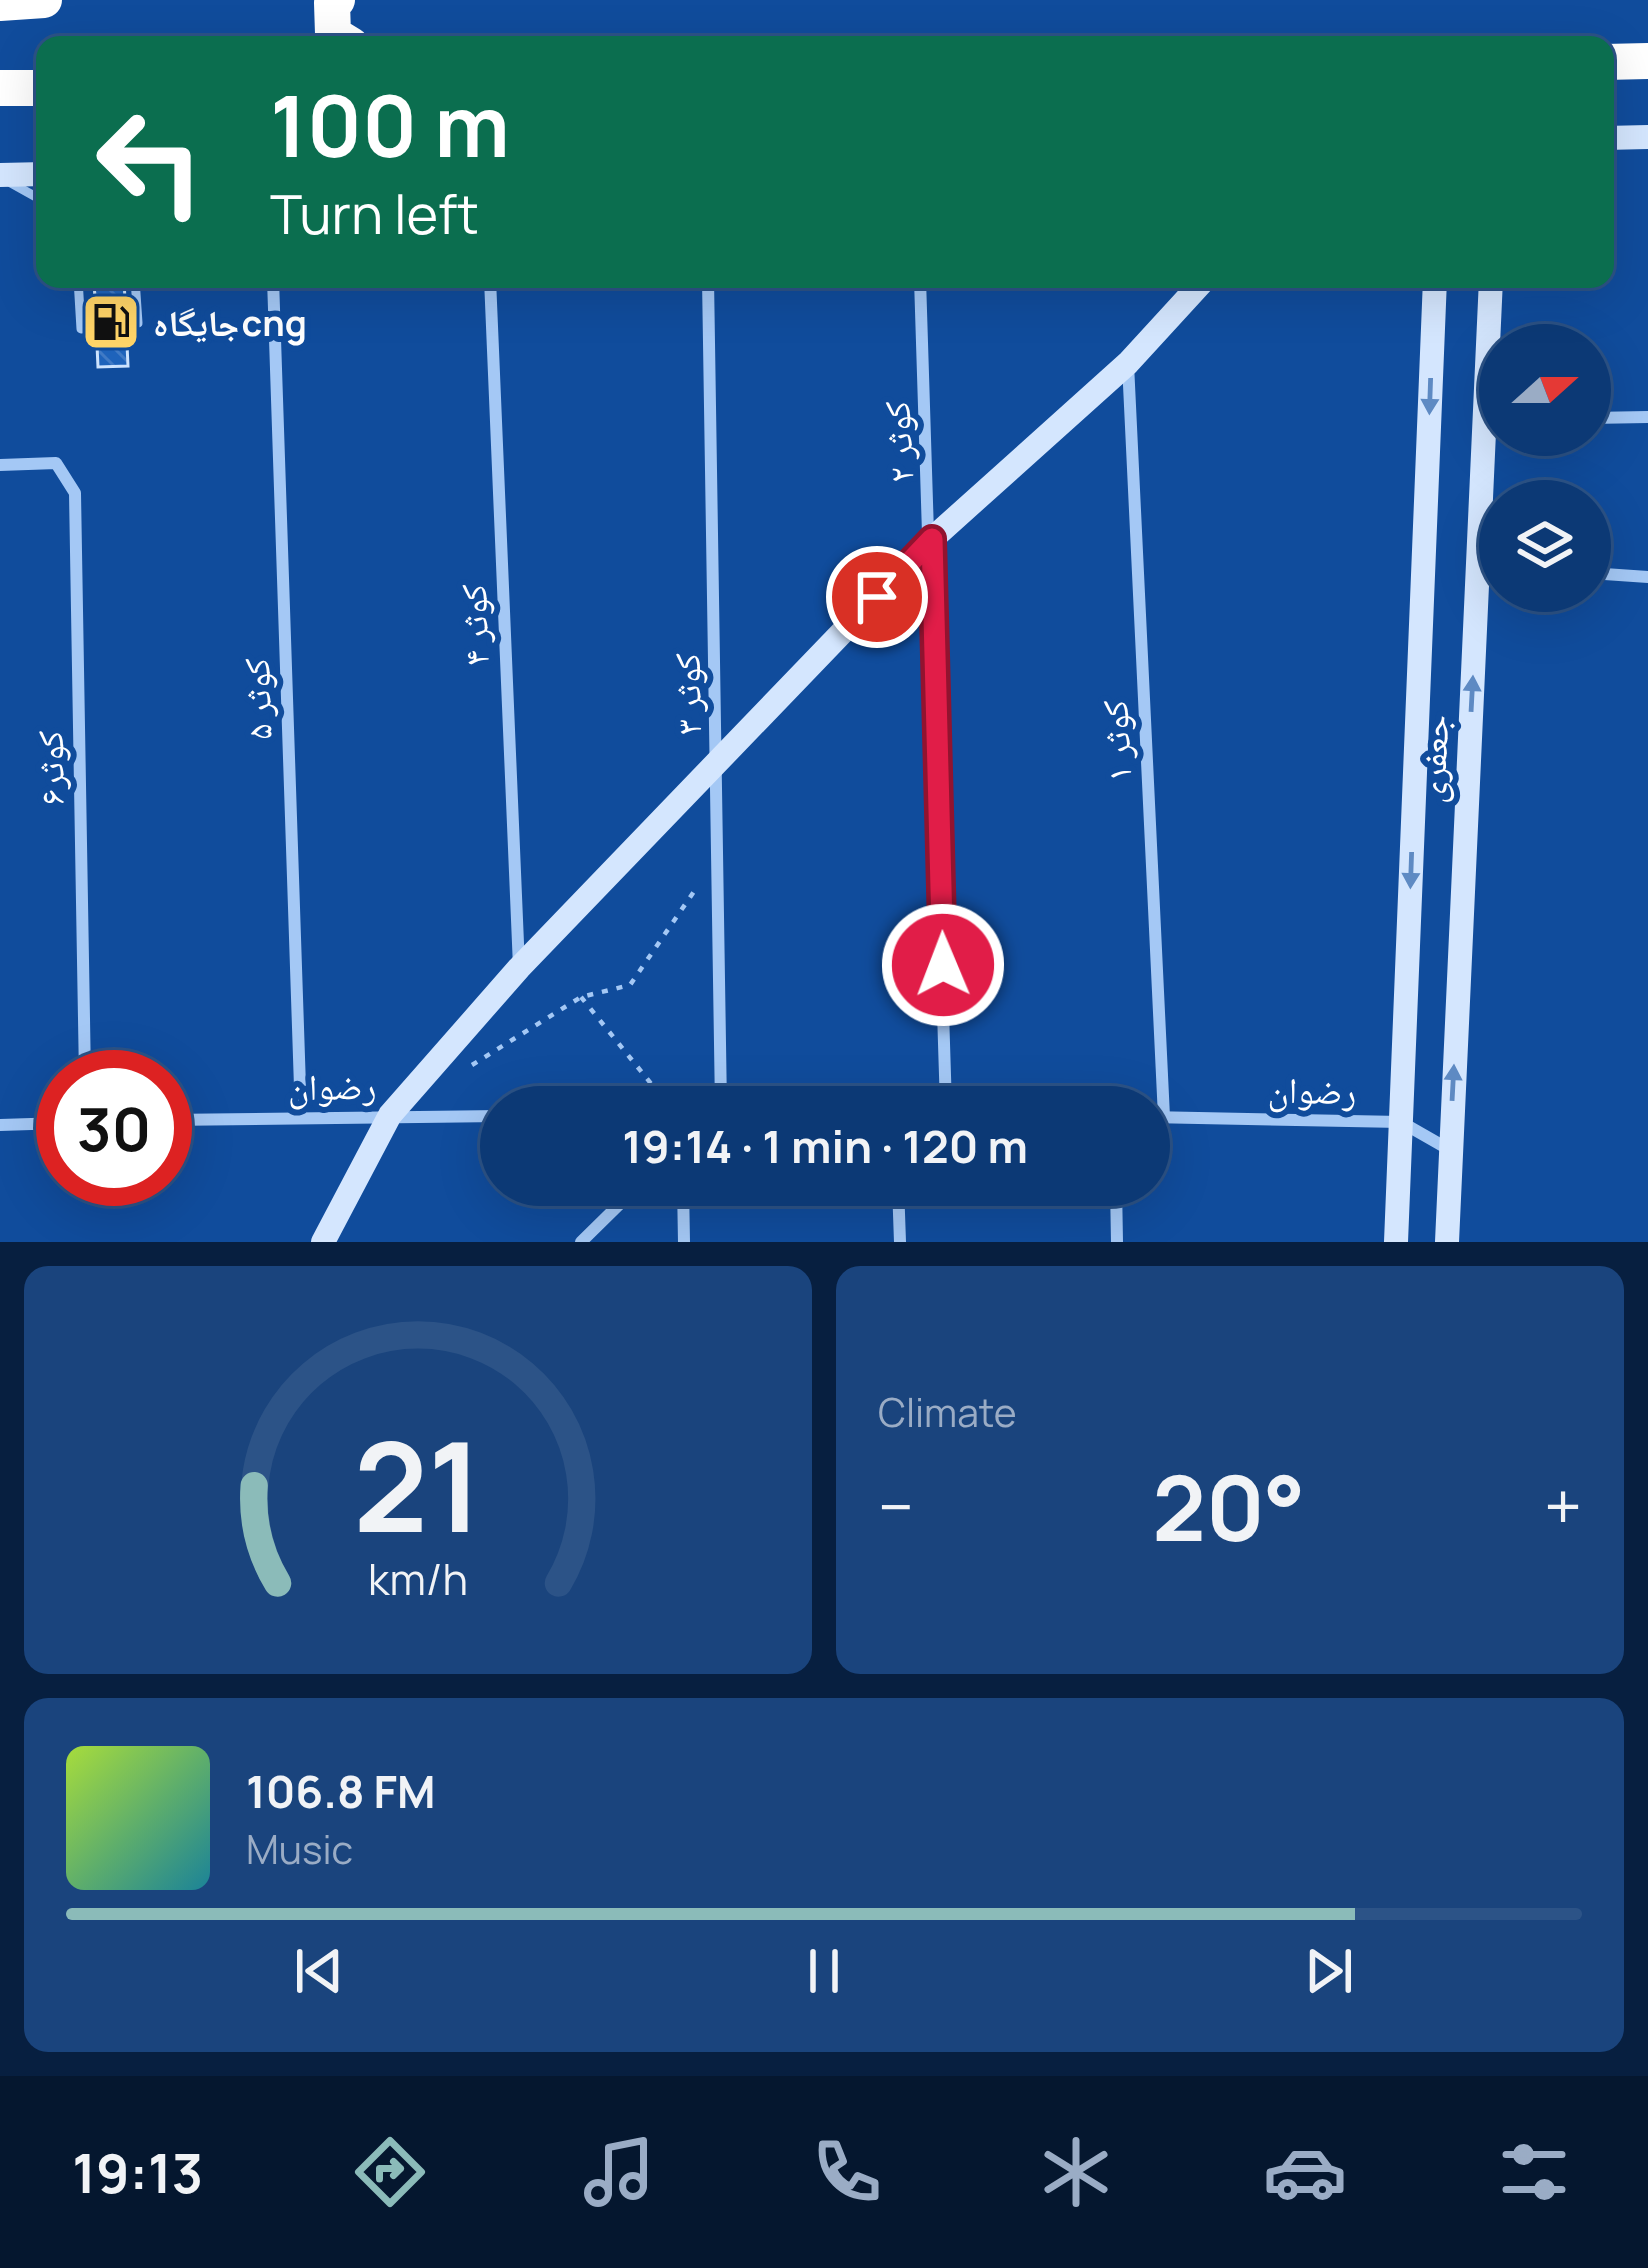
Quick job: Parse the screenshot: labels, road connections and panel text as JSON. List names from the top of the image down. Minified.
{"streets":{"main road":["جعفری"],"street":["کوثر ۲","کوثر ۴","کوثر ۳","کوثر ۵","کوثر ۱","کوثر۶","رضوان"]},"crossings":[["کوثر ۵","رضوان"],["جعفری","رضوان"]],"places":{"fuel station":["جایگاهcng"]},"north":"right","page":{"turn":["100 m","Turn left"],"limit":"30","trip":"19:14 · 1 min · 120 m","tile":"Climate","heat":["−","20°","+"],"song":["106.8 FM","Music"],"tabs":"19:13","gauge":["21","km/h"]}}
